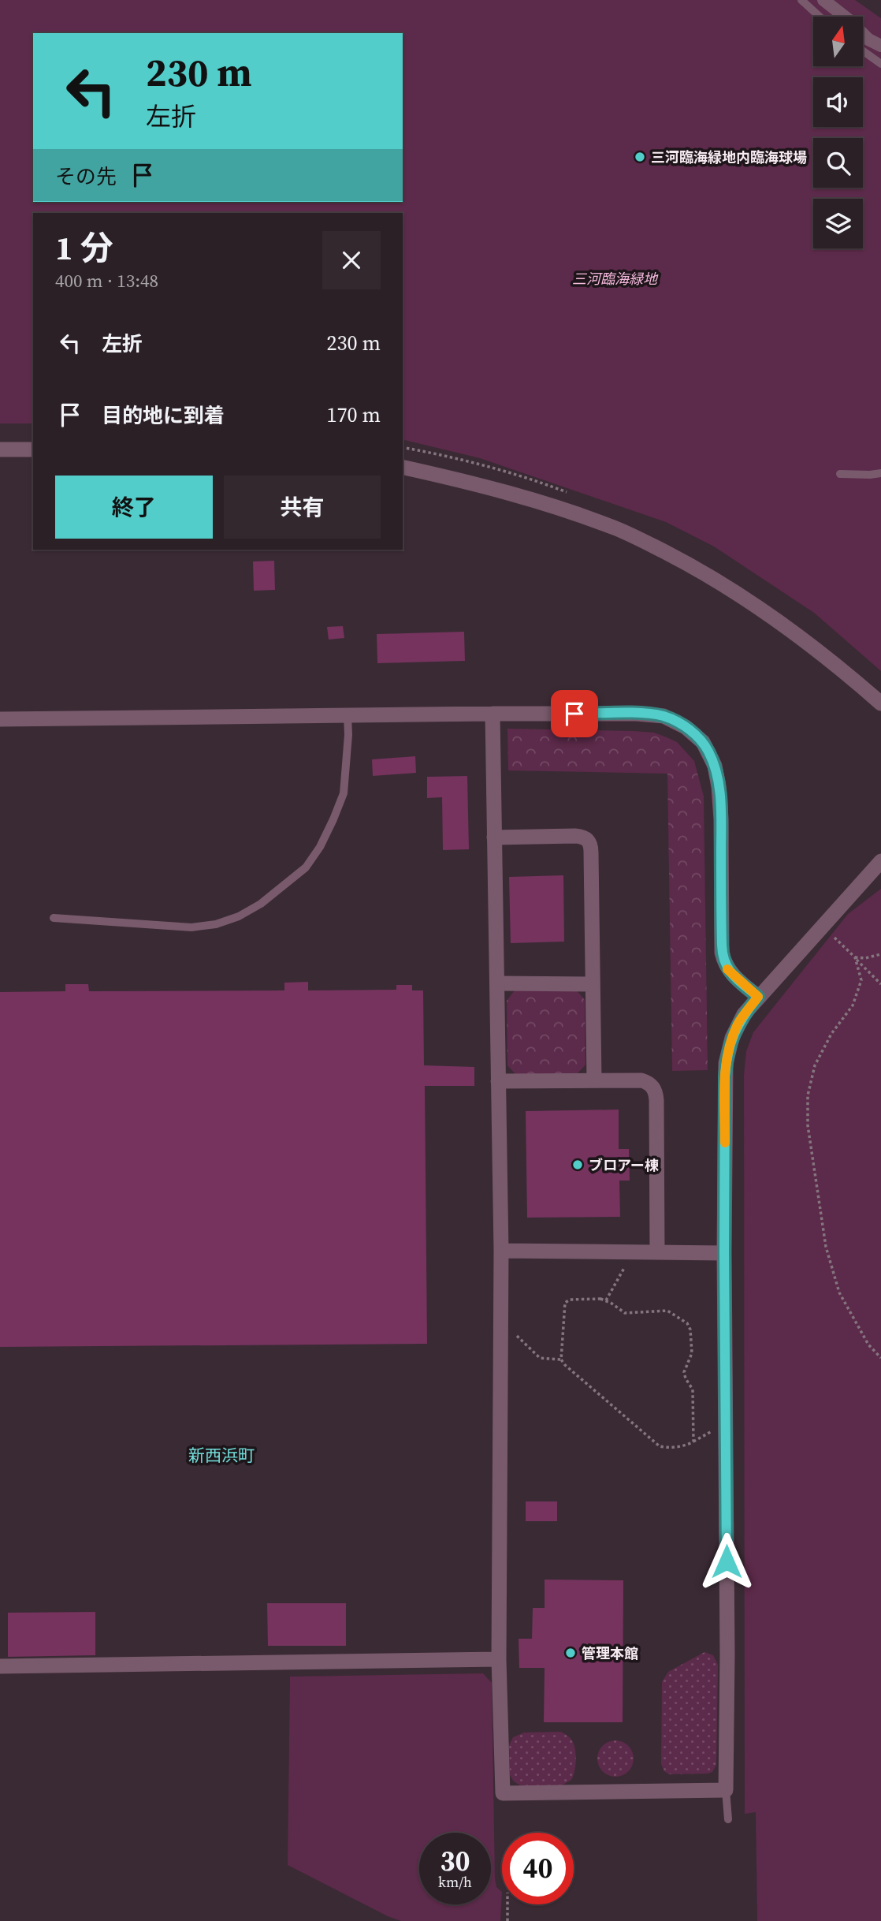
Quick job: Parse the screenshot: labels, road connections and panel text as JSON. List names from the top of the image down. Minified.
{"districts":["新西浜町"],"parks":["三河臨海緑地"],"places":["三河臨海緑地内臨海球場","ブロアー棟","管理本館"],"north":"top","page":{"turn":["230 m","左折"],"then":"その先","heading":["1 分","400 m · 13:48"],"list":[{"name":"左折","value":"230 m"},{"name":"目的地に到着","value":"170 m"}],"buttons":["終了","共有"],"speed":"30 km/h","limit":"40"}}
